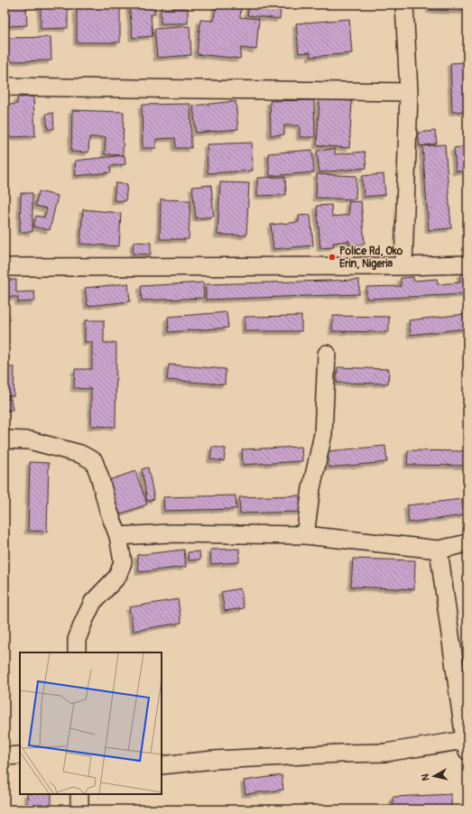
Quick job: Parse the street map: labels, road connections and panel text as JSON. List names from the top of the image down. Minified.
{"places":["Police Rd, Oko Erin, Nigeria"],"north":"left"}
